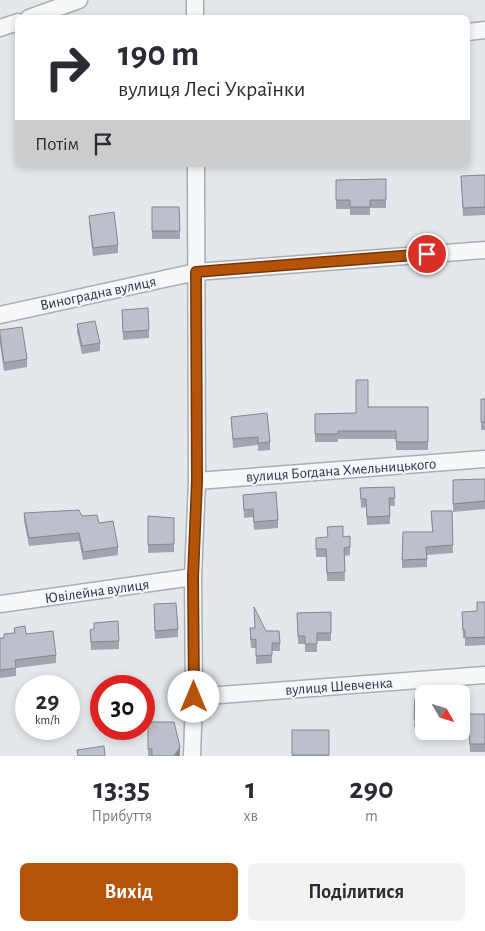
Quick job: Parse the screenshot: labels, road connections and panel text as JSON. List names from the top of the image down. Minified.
{"streets":{"street":["Виноградна вулиця","вулиця Богдана Хмельницького","Ювілейна вулиця","вулиця Шевченка"]},"north":"bottom right","page":{"turn":["190 m","вулиця Лесі Українки"],"then":"Потім","speed":"29 km/h","limit":"30","eta":["13:35","Прибуття","1","хв","290","m"],"buttons":["Вихід","Поділитися"]}}
